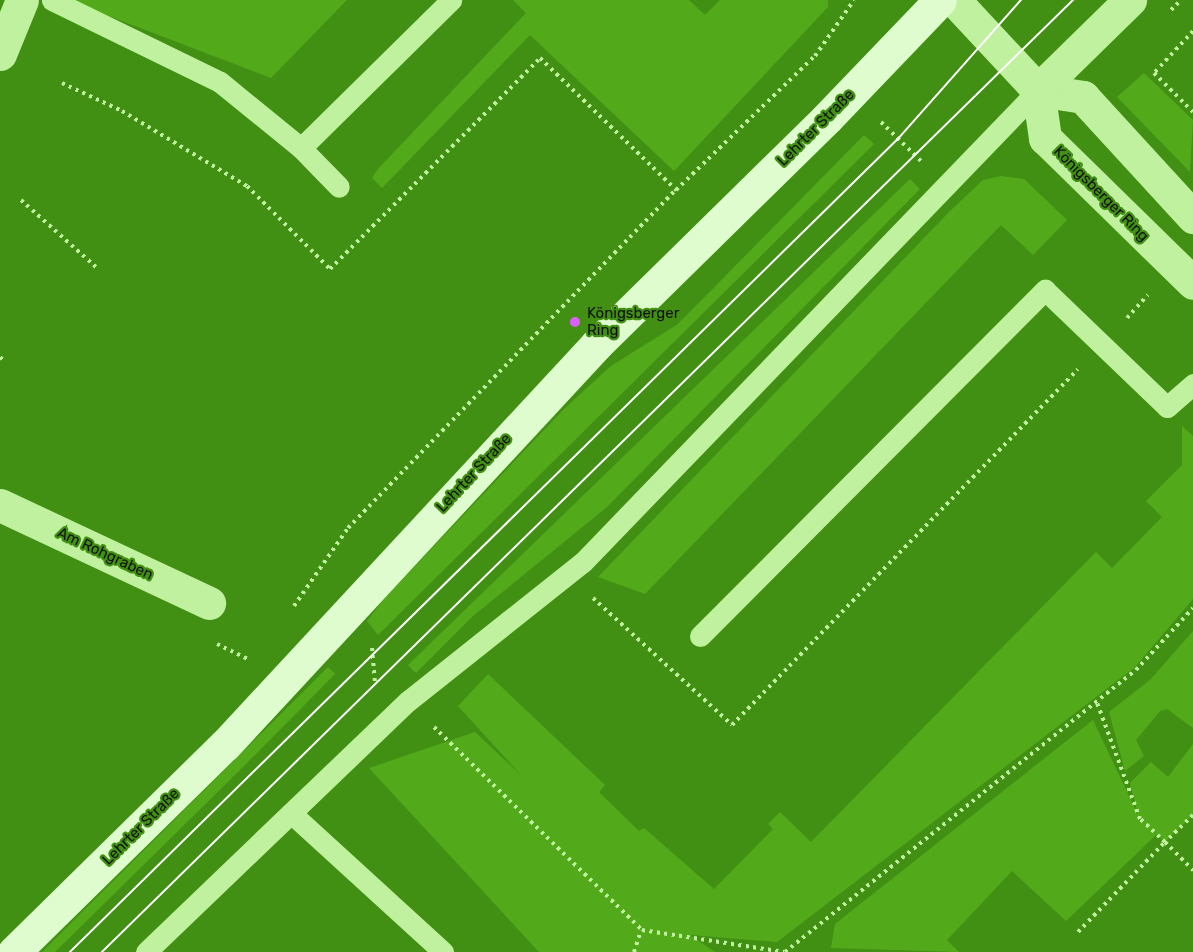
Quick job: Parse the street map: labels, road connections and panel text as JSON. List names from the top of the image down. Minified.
{"streets":{"main road":["Lehrter Straße"],"street":["Königsberger Ring","Am Rohgraben"]},"places":["Königsberger Ring"]}
